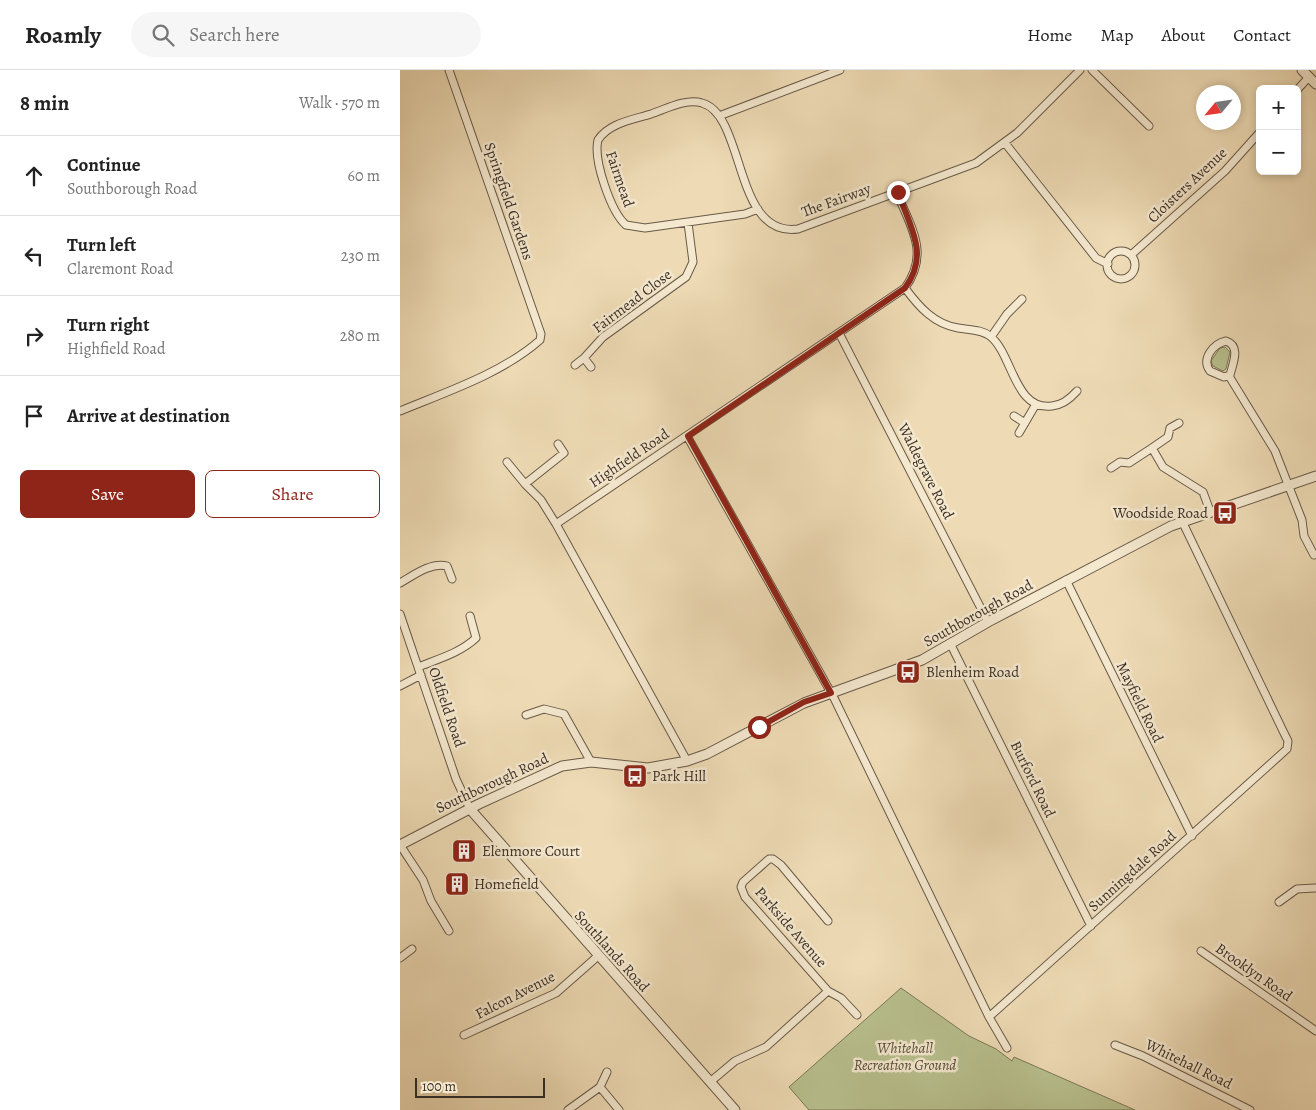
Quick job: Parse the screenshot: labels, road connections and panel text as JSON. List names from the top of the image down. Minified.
{"streets":{"street":["Fairmead","Cloisters Avenue","The Fairway","Springfield Gardens","Fairmead Close","Highfield Road","Waldegrave Road","Southborough Road","Mayfield Road","Oldfield Road","Burford Road","Sunningdale Road","Parkside Avenue","Southlands Road","Brooklyn Road","Falcon Avenue","Whitehall Road"]},"crossings":[["Fairmead","The Fairway"],["Fairmead","Fairmead Close"],["The Fairway","Highfield Road"],["Highfield Road","Waldegrave Road"],["Waldegrave Road","Southborough Road"],["Southborough Road","Mayfield Road"],["Southborough Road","Oldfield Road"],["Southborough Road","Burford Road"],["Southborough Road","Sunningdale Road"],["Southborough Road","Southlands Road"],["Mayfield Road","Sunningdale Road"],["Oldfield Road","Southlands Road"],["Burford Road","Sunningdale Road"],["Southlands Road","Falcon Avenue"]],"parks":["Whitehall Recreation Ground"],"places":{"bus stop":["Woodside Road","Blenheim Road","Park Hill"],"building":["Elenmore Court","Homefield"]},"scale_bar":"100 m","north":"bottom left","page":{"header":"Roamly","search":"Search here","nav":["Home","Map","About","Contact"],"heading":["8 min","Walk · 570 m"],"map_buttons":["+","−"],"list":[["Continue","Southborough Road","60 m"],["Turn left","Claremont Road","230 m"],["Turn right","Highfield Road","280 m"],"Arrive at destination"],"buttons":["Save","Share"],"scale":"100 m"}}
